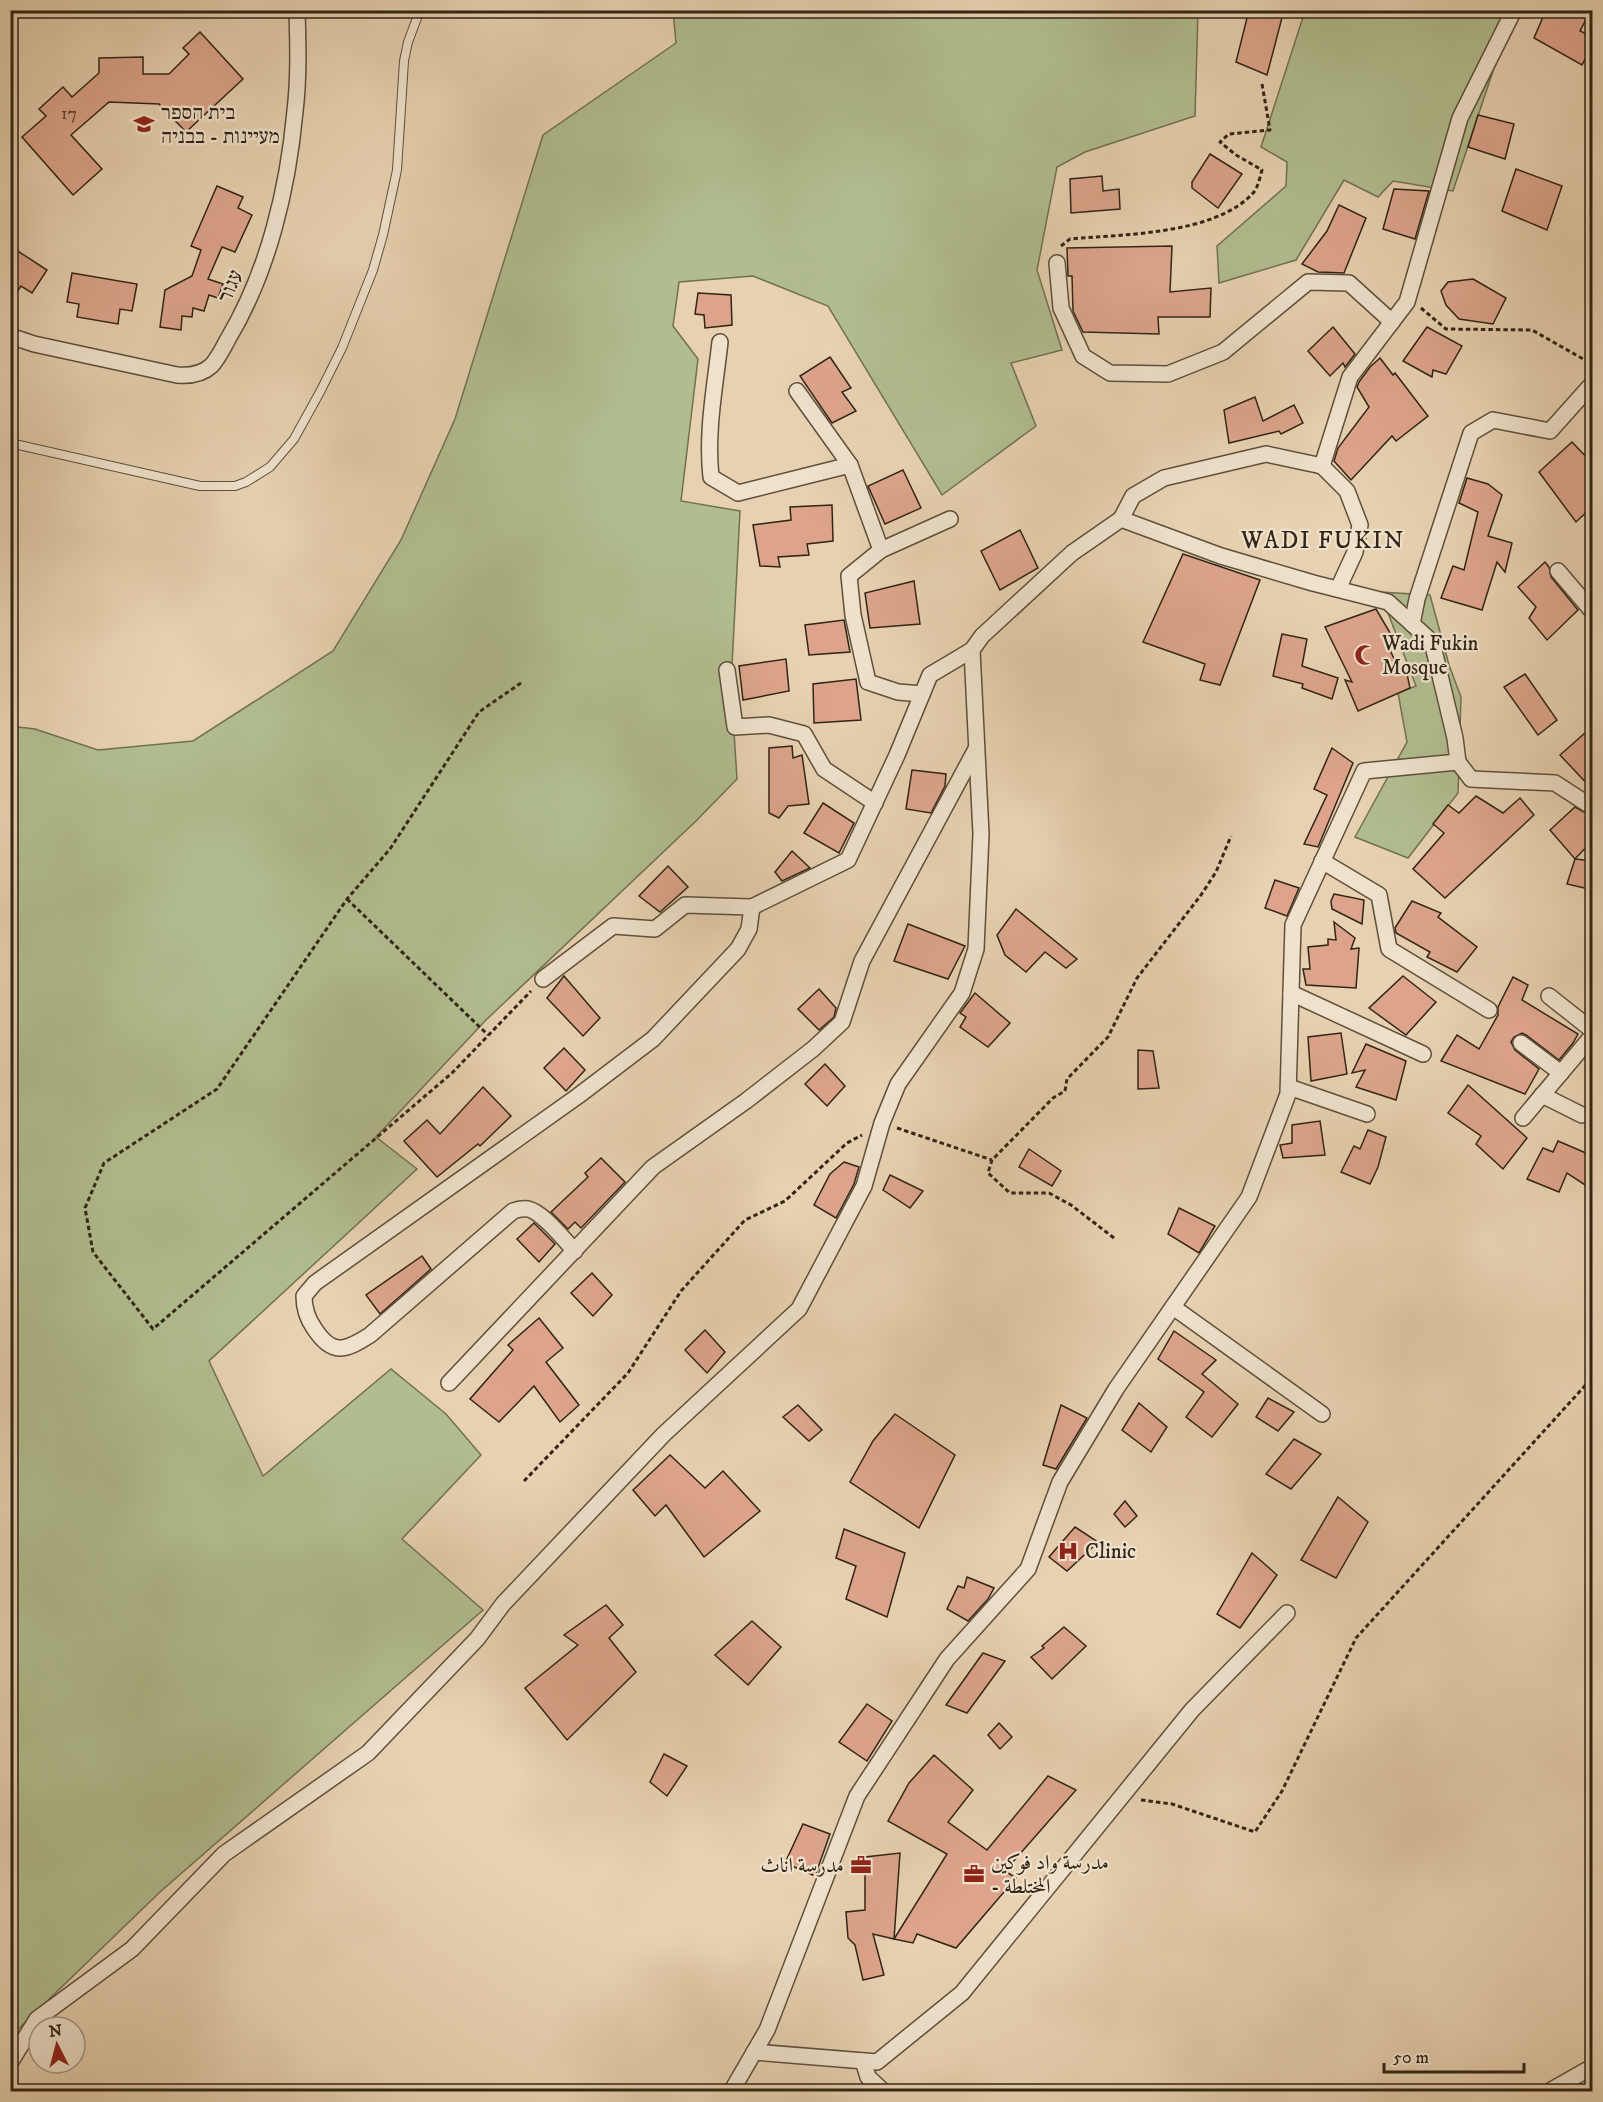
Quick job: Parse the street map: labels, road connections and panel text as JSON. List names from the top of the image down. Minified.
{"streets":{"street":["עגור"]},"districts":["WADI FUKIN"],"places":{"school or university":["בית הספר מעיינות - בבניה"],"mosque":["Wadi Fukin Mosque"],"hospital":["Clinic"],"office":["مدرسة اناث","مدرسة واد فوكين - المختلطة"]},"house_numbers":["17"],"scale_bar":"50 m","north":"top"}
